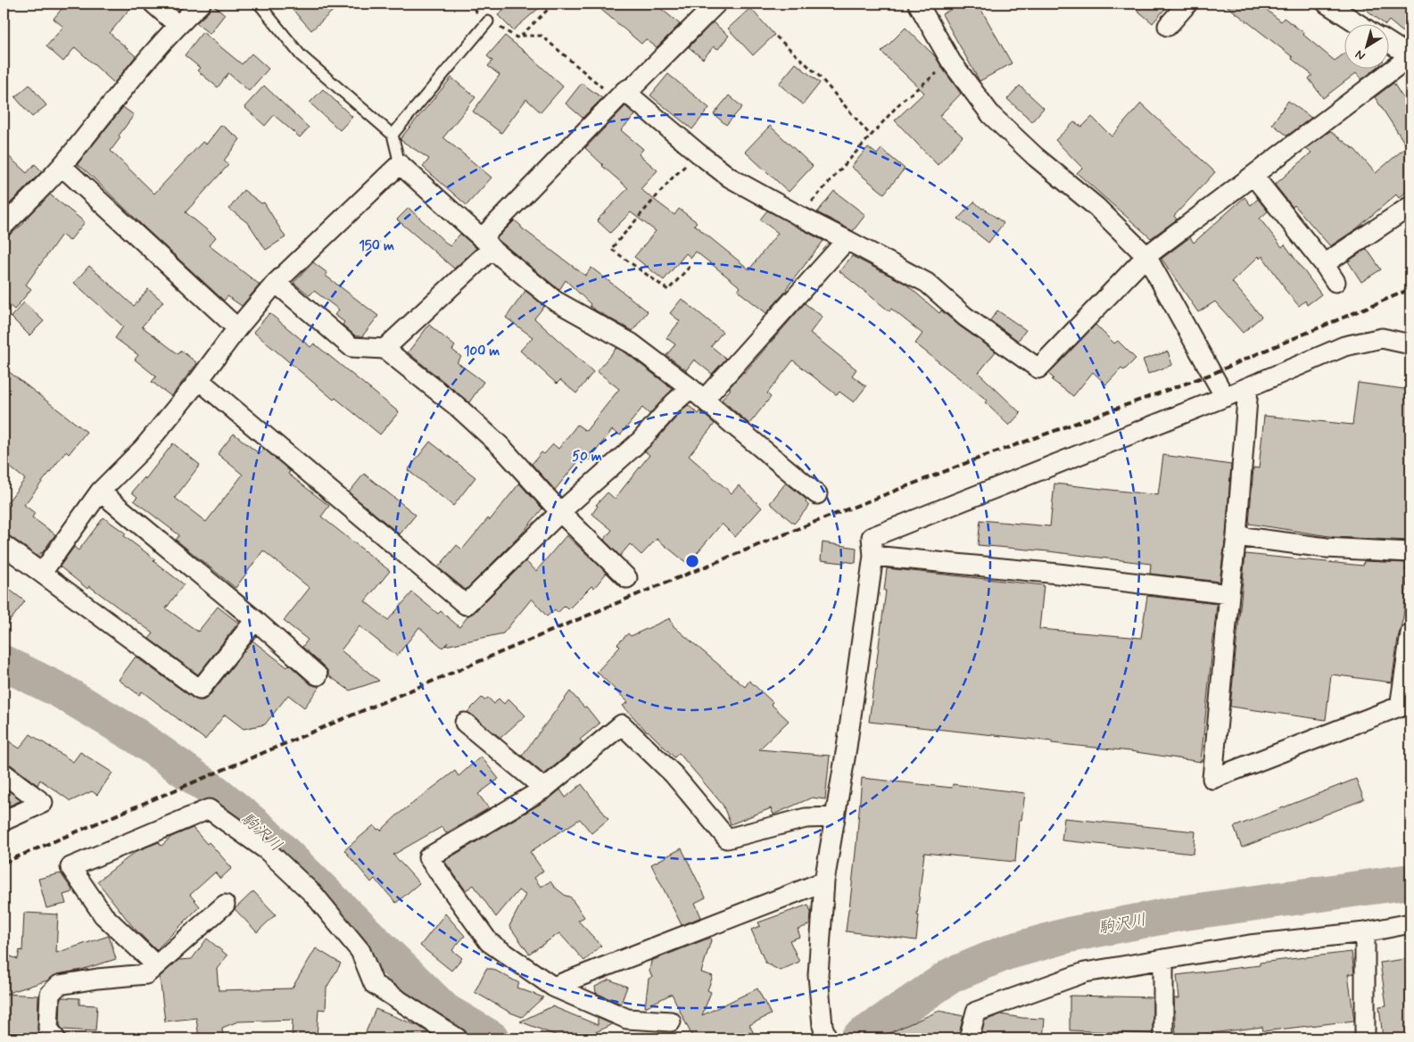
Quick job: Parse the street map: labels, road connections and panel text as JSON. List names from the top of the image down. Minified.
{"water":["駒沢川"],"north":"bottom left","rings":["150 m","100 m","50 m"]}
